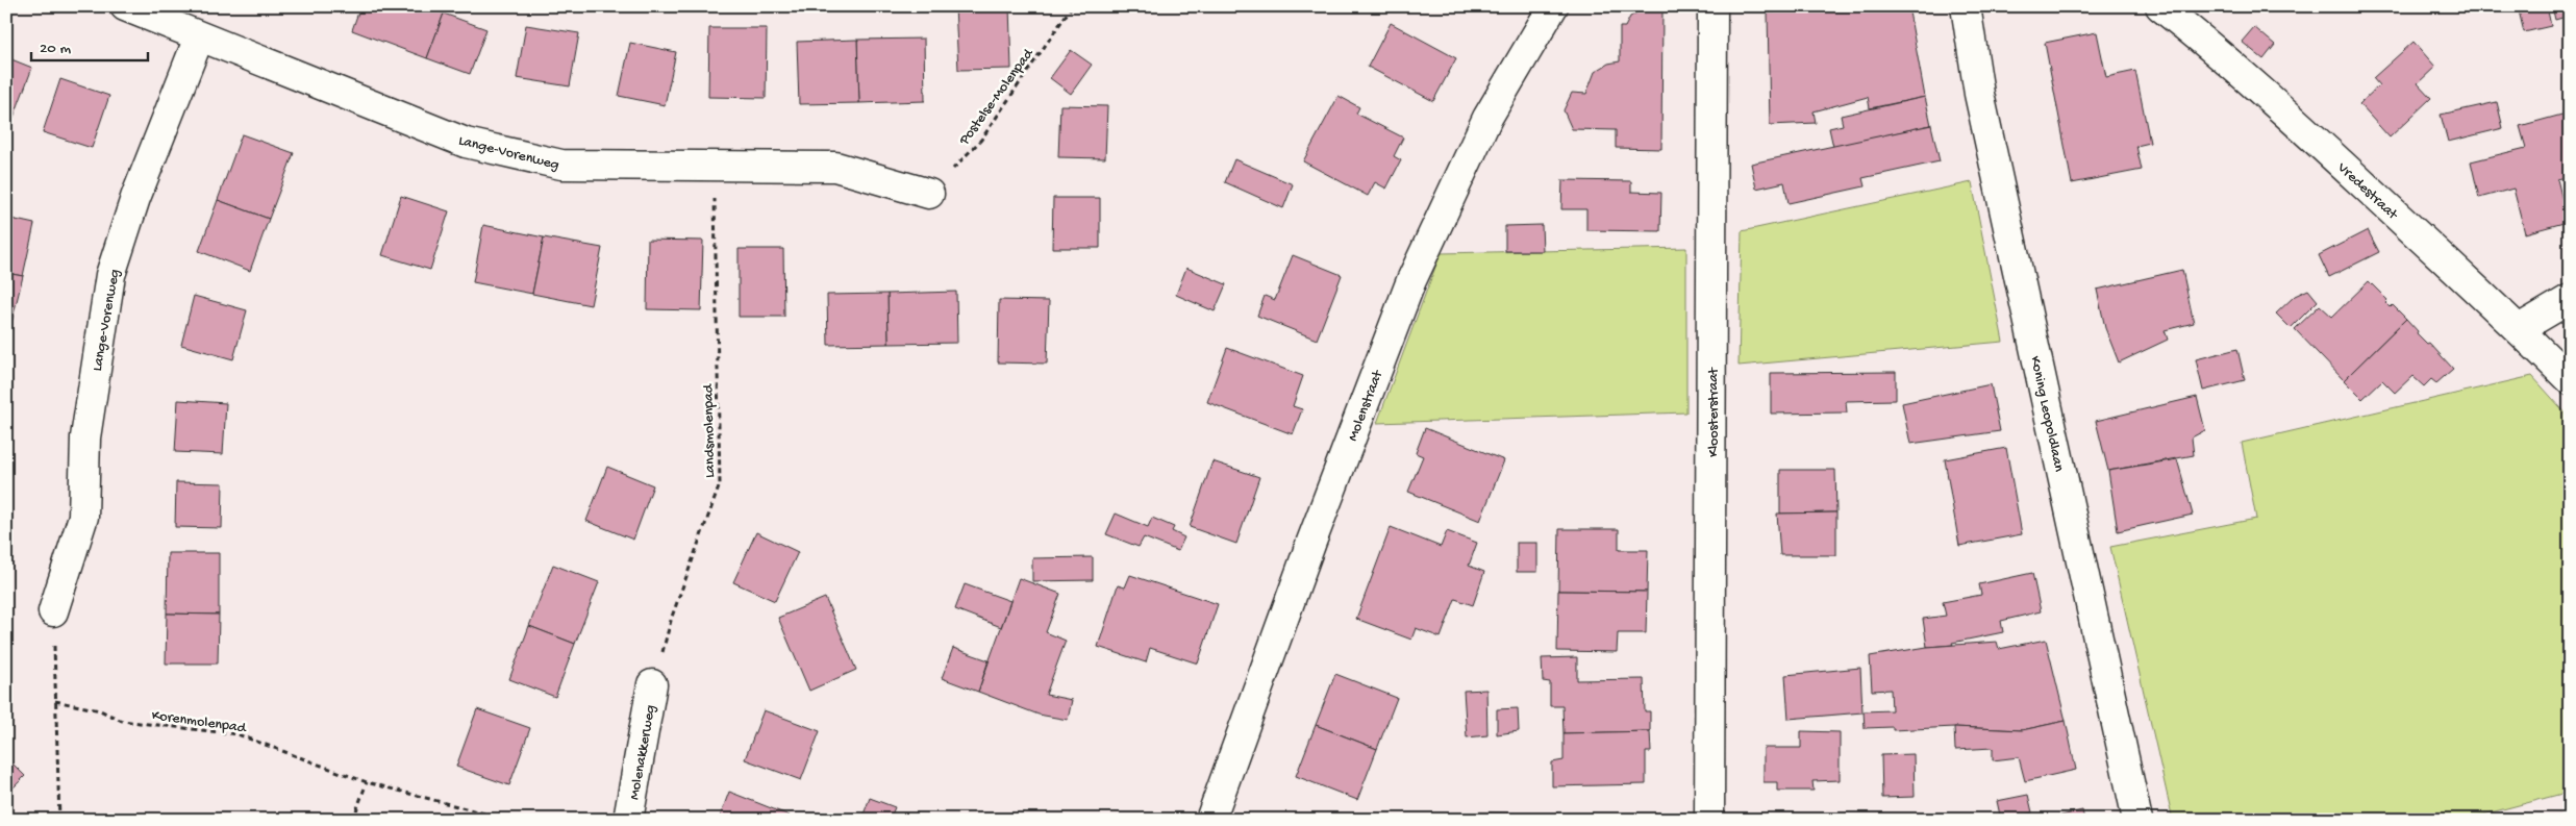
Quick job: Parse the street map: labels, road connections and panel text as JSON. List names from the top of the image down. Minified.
{"streets":{"street":["Lange-Vorenweg","Vredestraat","Molenstraat","Kloosterstraat","Koning Leopoldlaan","Molenakkerweg"],"path":["Postelse-Molenpad","Landsmolenpad","Korenmolenpad"]},"crossings":[["Postelse-Molenpad","Lange-Vorenweg"],["Lange-Vorenweg","Landsmolenpad"],["Landsmolenpad","Molenakkerweg"]],"scale_bar":"20 m"}
